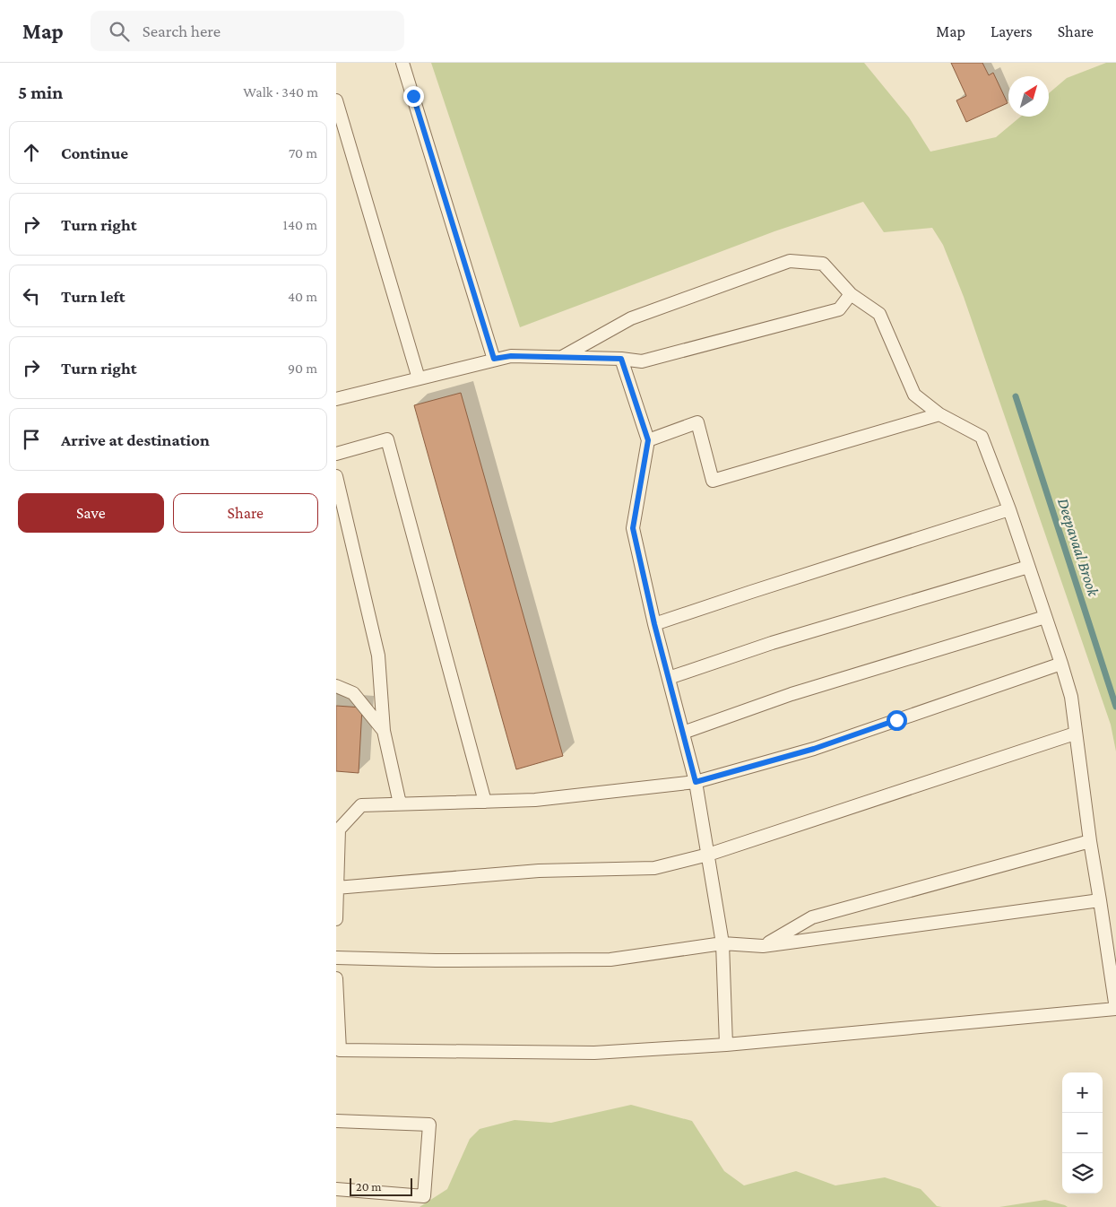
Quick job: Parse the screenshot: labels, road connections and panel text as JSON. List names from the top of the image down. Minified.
{"water":["Deepavaal Brook"],"scale_bar":"20 m","north":"top right","page":{"header":"Map","search":"Search here","nav":["Map","Layers","Share"],"heading":["5 min","Walk · 340 m"],"list":[["Continue","70 m"],["Turn right","140 m"],["Turn left","40 m"],["Turn right","90 m"],"Arrive at destination"],"buttons":["Save","Share"],"map_buttons":["+","−"],"scale":"20 m"}}
